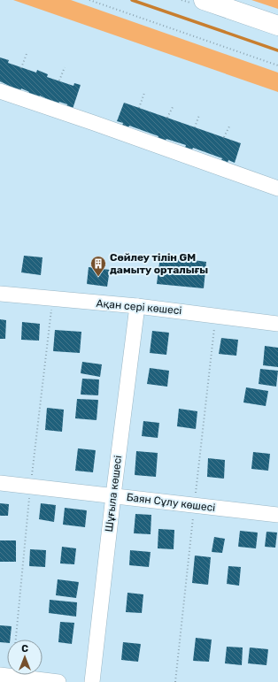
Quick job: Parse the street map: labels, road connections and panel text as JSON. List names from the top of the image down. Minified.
{"streets":{"street":["Ақан сері көшесі","Шұғыла көшесі","Баян Сұлу көшесі"]},"crossings":[["Ақан сері көшесі","Шұғыла көшесі"],["Шұғыла көшесі","Баян Сұлу көшесі"]],"places":{"building":["Сөйлеу тілін GM дамыту орталығы"]},"north":"top"}
